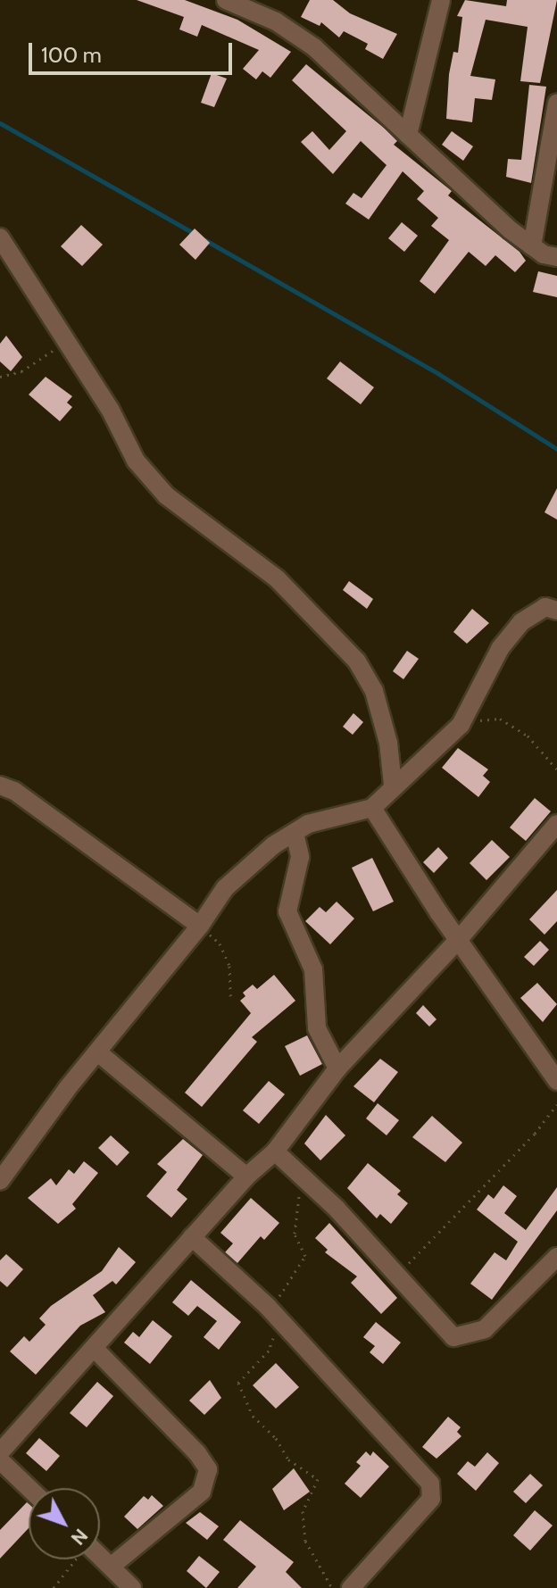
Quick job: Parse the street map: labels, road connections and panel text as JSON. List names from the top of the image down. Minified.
{"scale_bar":"100 m","north":"bottom right"}
